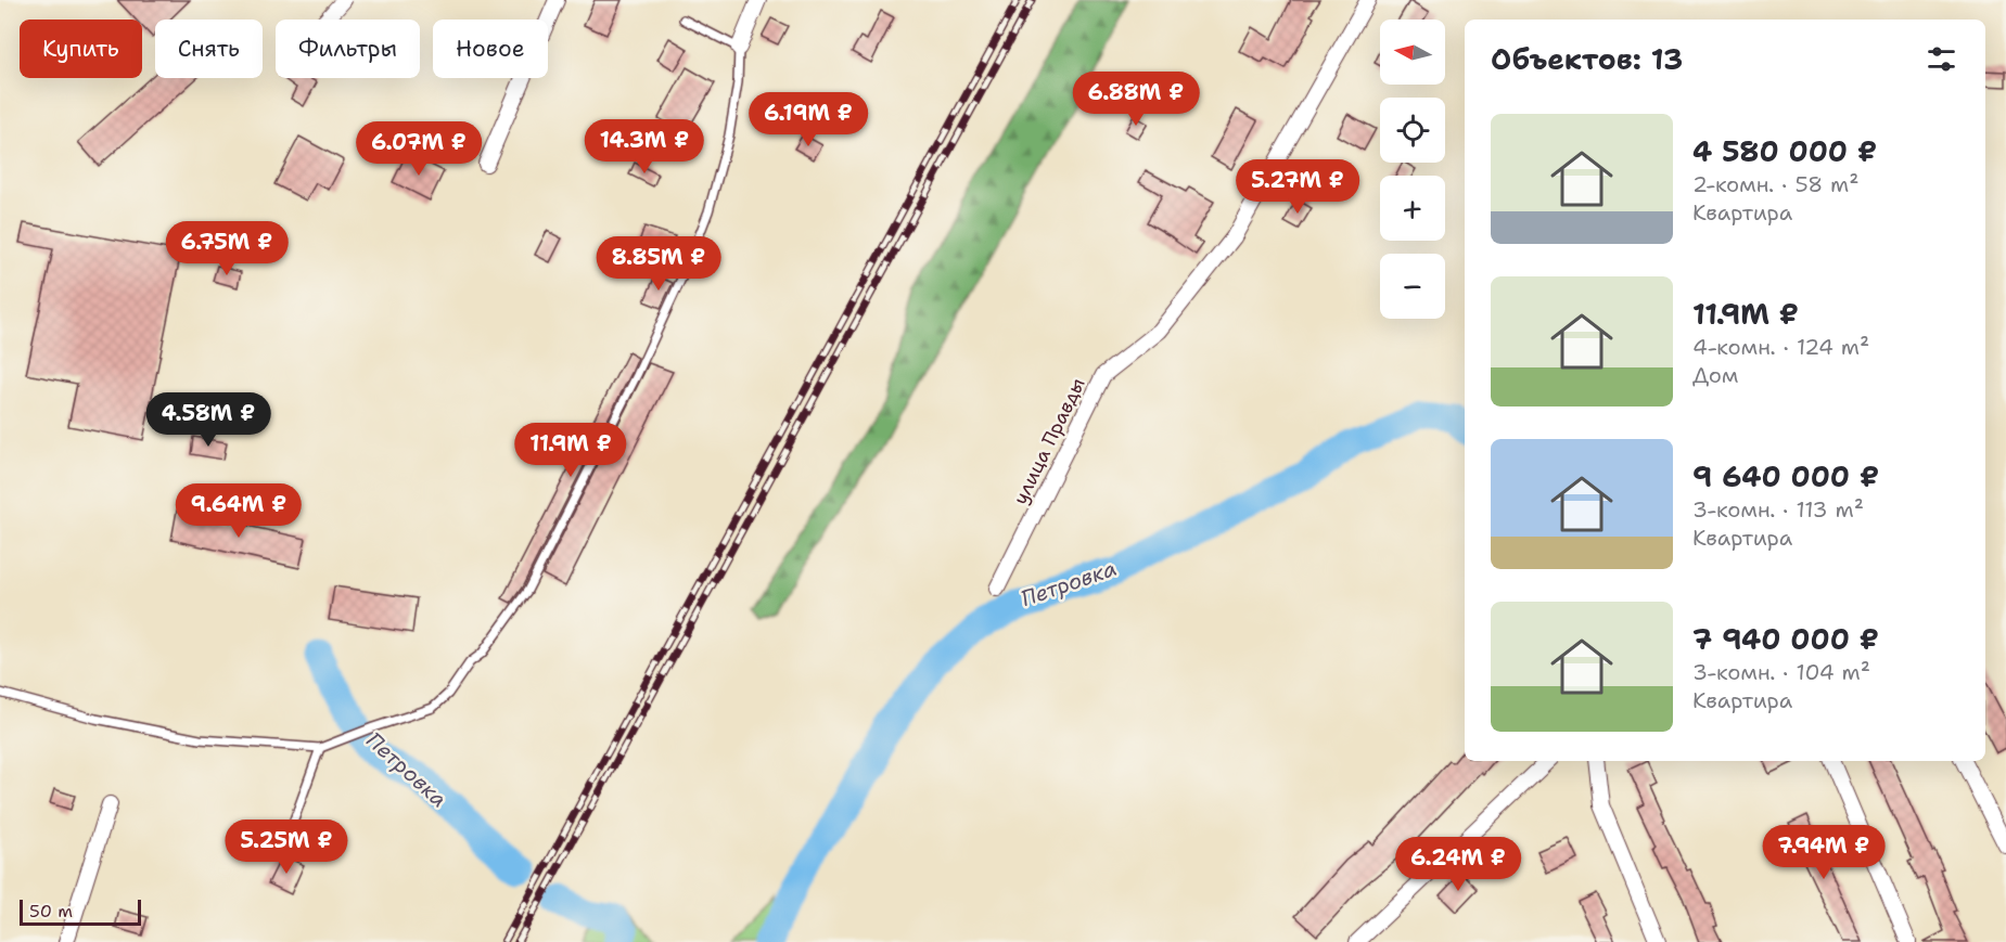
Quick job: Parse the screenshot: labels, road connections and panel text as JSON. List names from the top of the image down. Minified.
{"streets":{"street":["улица Правды"]},"water":["Петровка"],"scale_bar":"50 m","north":"left","page":{"map_buttons":["+","−"],"chip":["Купить","Снять","Фильтры","Новое"],"heading":"Объектов: 13","price":["6.88M ₽","6.19M ₽","14.3M ₽","6.07M ₽","5.27M ₽","6.75M ₽","8.85M ₽","4.58M ₽","11.9M ₽","9.64M ₽","5.25M ₽","7.94M ₽","6.24M ₽"],"list":[{"name":"4 580 000 ₽","note":"2-комн. · 58 m² · Квартира"},{"name":"11.9M ₽","note":"4-комн. · 124 m² · Дом"},{"name":"9 640 000 ₽","note":"3-комн. · 113 m² · Квартира"},{"name":"7 940 000 ₽","note":"3-комн. · 104 m² · Квартира"}],"scale":"50 m"}}
